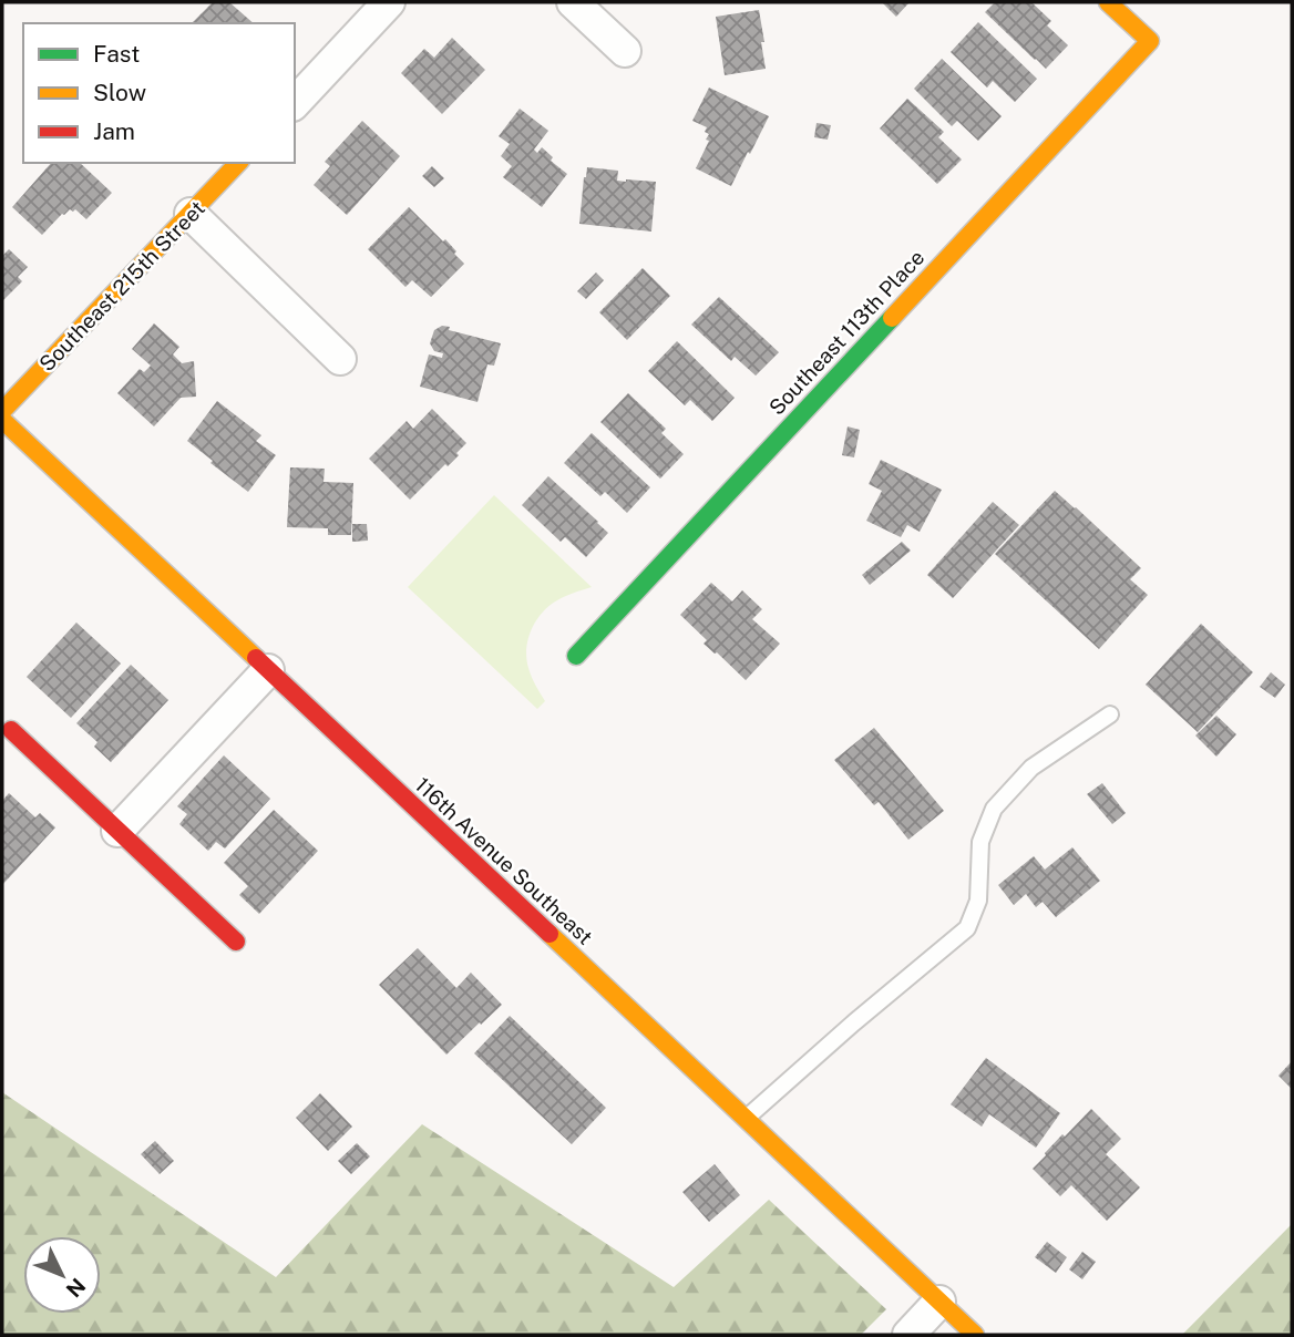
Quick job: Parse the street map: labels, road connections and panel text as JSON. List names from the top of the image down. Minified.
{"streets":{"street":["Southeast 215th Street","Southeast 113th Place","116th Avenue Southeast"]},"legend":["Fast","Slow","Jam"],"north":"bottom right"}
